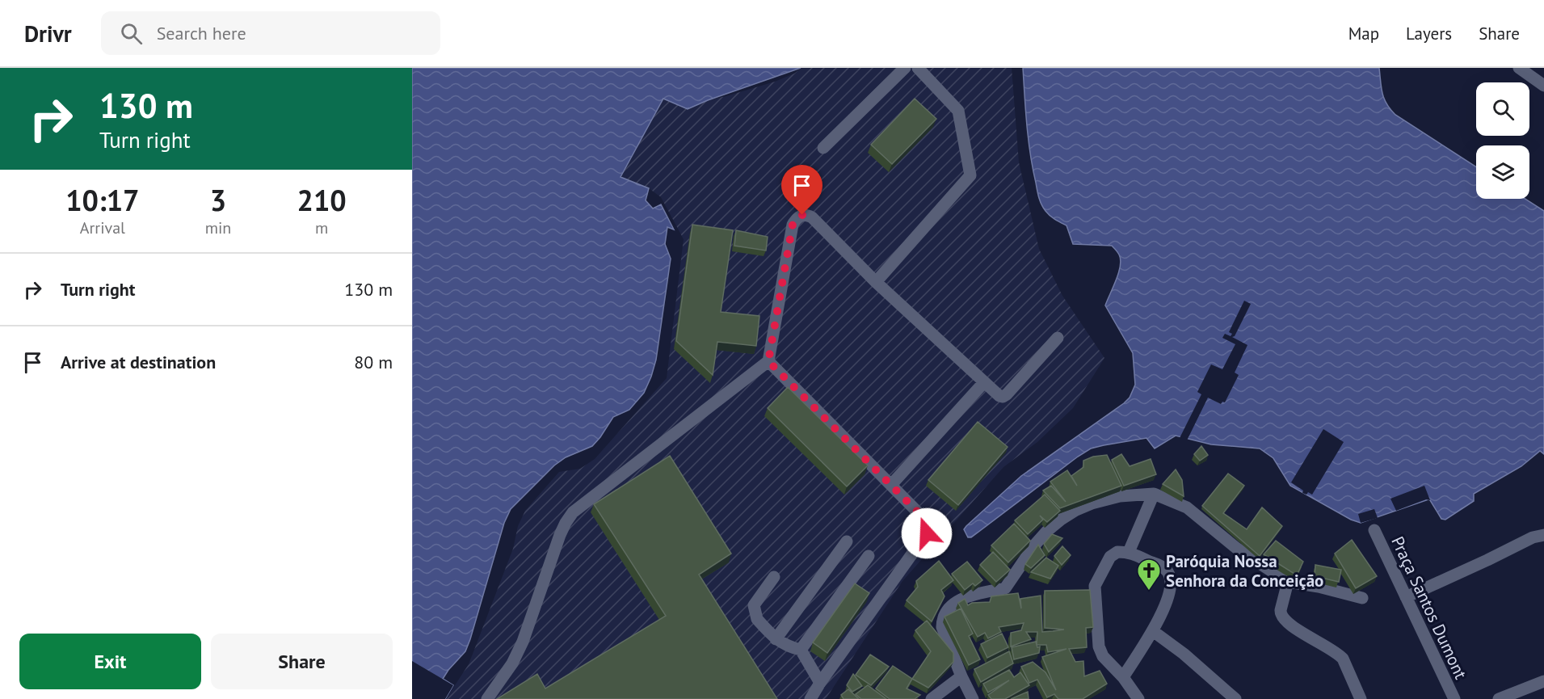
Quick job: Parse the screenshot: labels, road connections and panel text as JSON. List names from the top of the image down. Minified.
{"streets":{"street":["Praça Santos Dumont"]},"places":{"church":["Paróquia Nossa Senhora da Conceição"]},"page":{"header":"Drivr","search":"Search here","nav":["Map","Layers","Share"],"turn":["130 m","Turn right"],"eta":["10:17","Arrival","3","min","210","m"],"list":[{"name":"Turn right","value":"130 m"},{"name":"Arrive at destination","value":"80 m"}],"buttons":["Exit","Share"]}}
